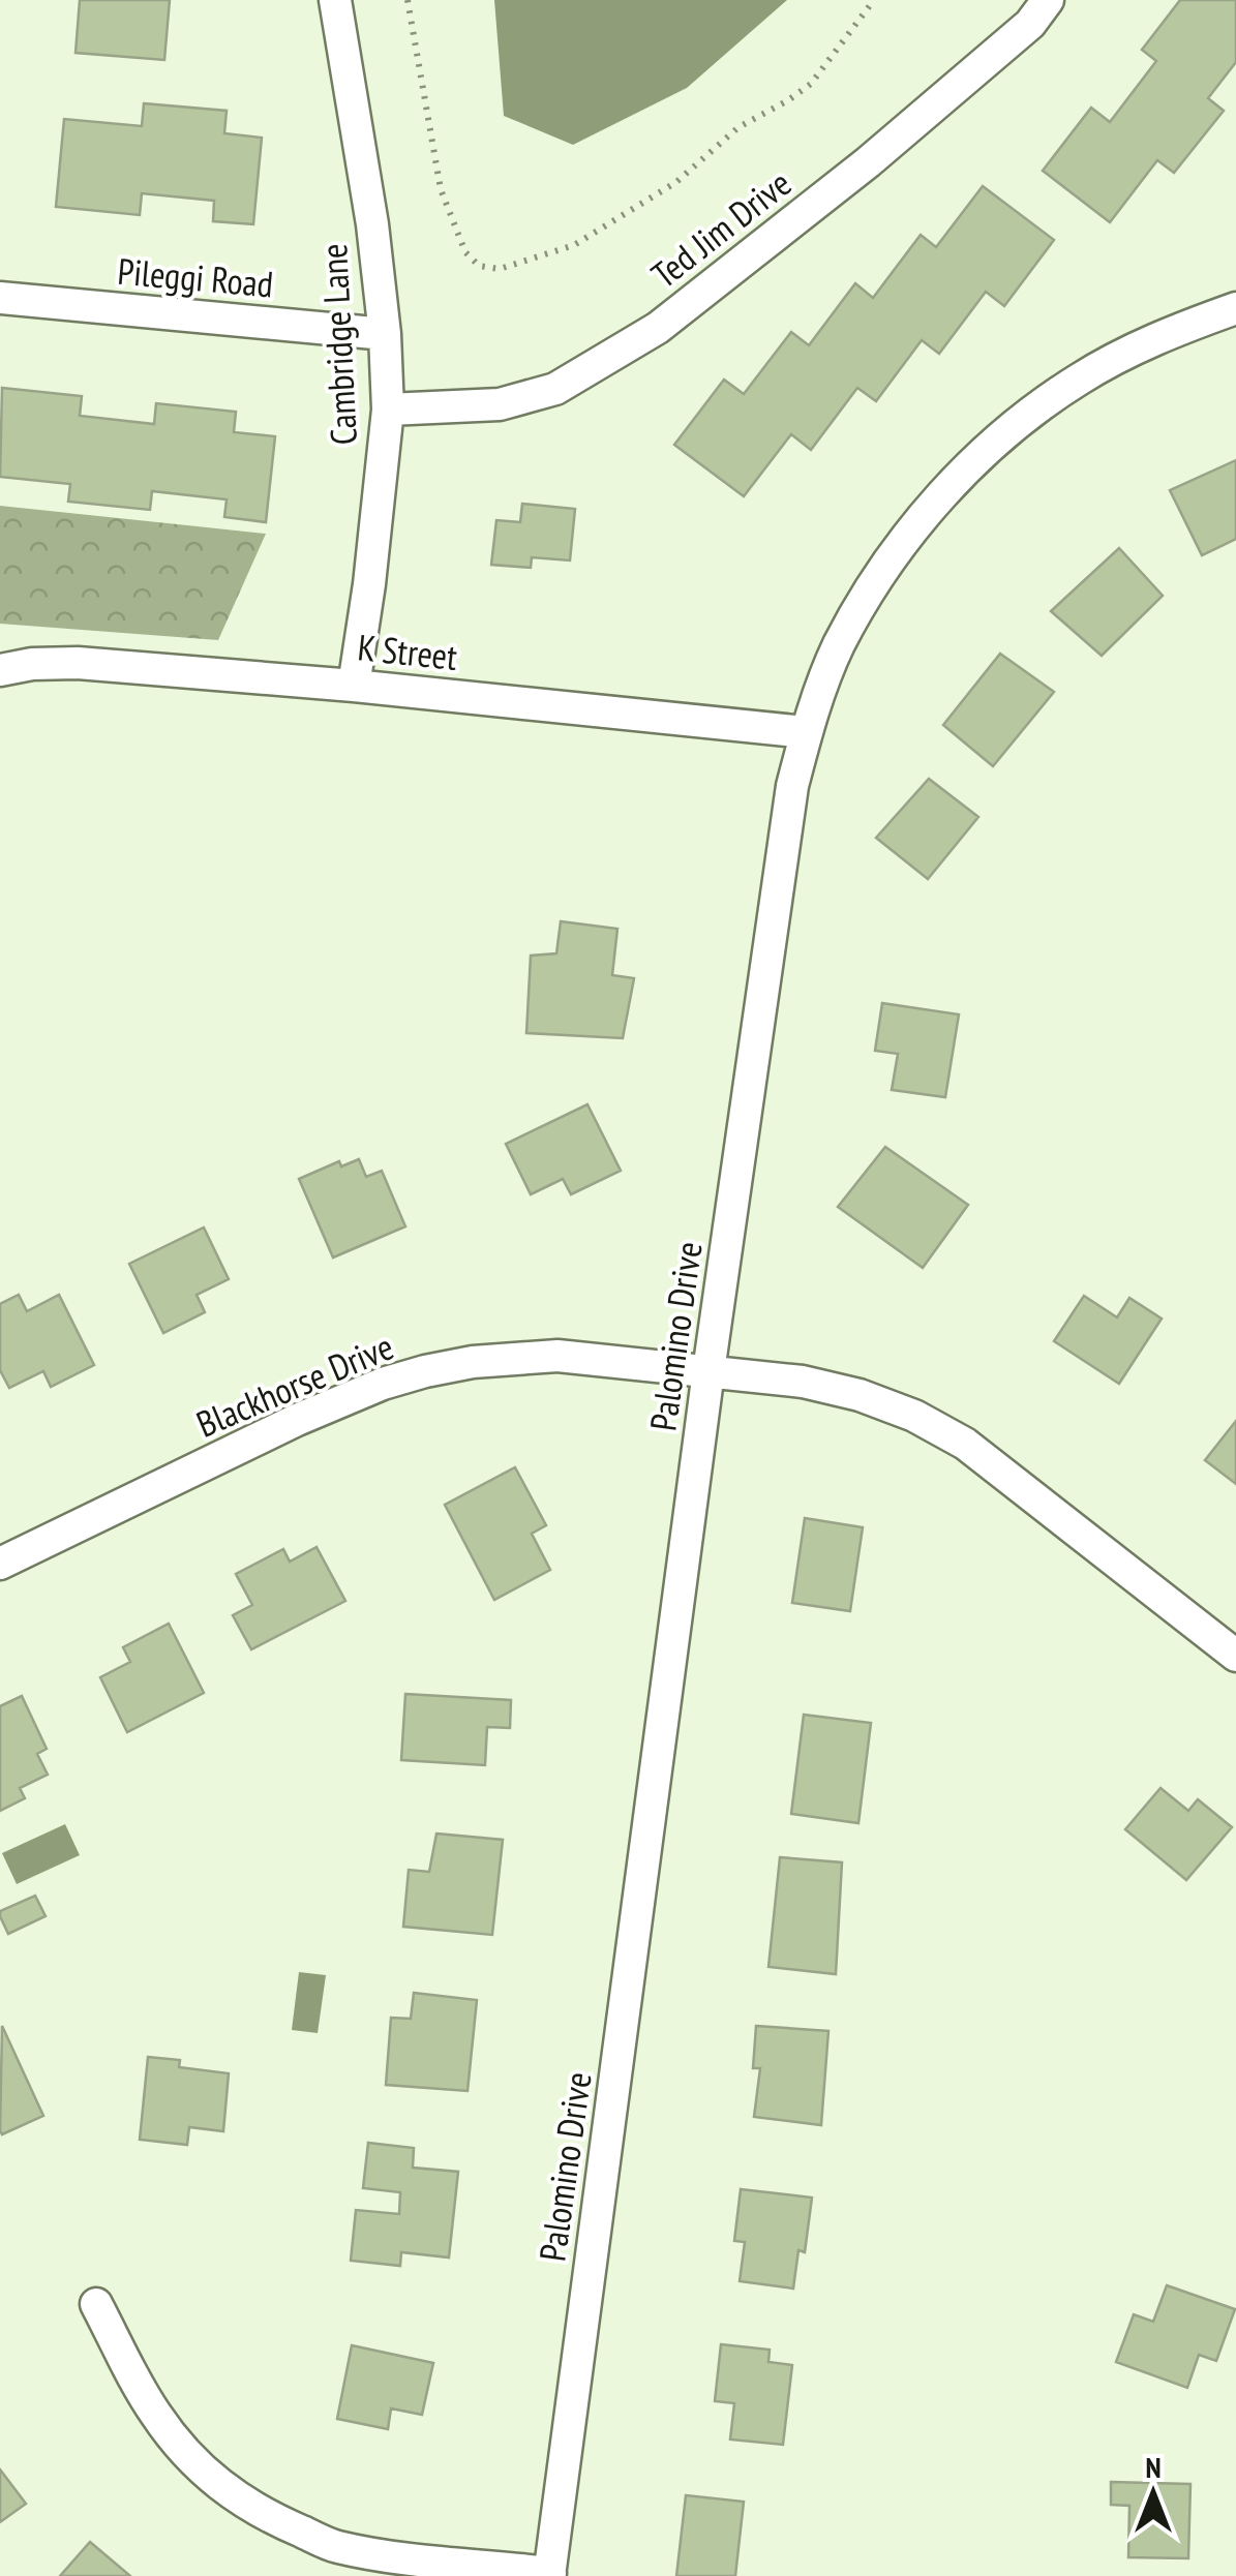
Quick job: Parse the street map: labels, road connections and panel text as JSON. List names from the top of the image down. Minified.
{"streets":{"street":["Ted Jim Drive","Pileggi Road","Cambridge Lane","K Street","Palomino Drive","Blackhorse Drive"]},"crossings":[["Ted Jim Drive","Cambridge Lane"],["Pileggi Road","Cambridge Lane"],["Cambridge Lane","K Street"],["K Street","Palomino Drive"],["Palomino Drive","Blackhorse Drive"]],"north":"top"}
